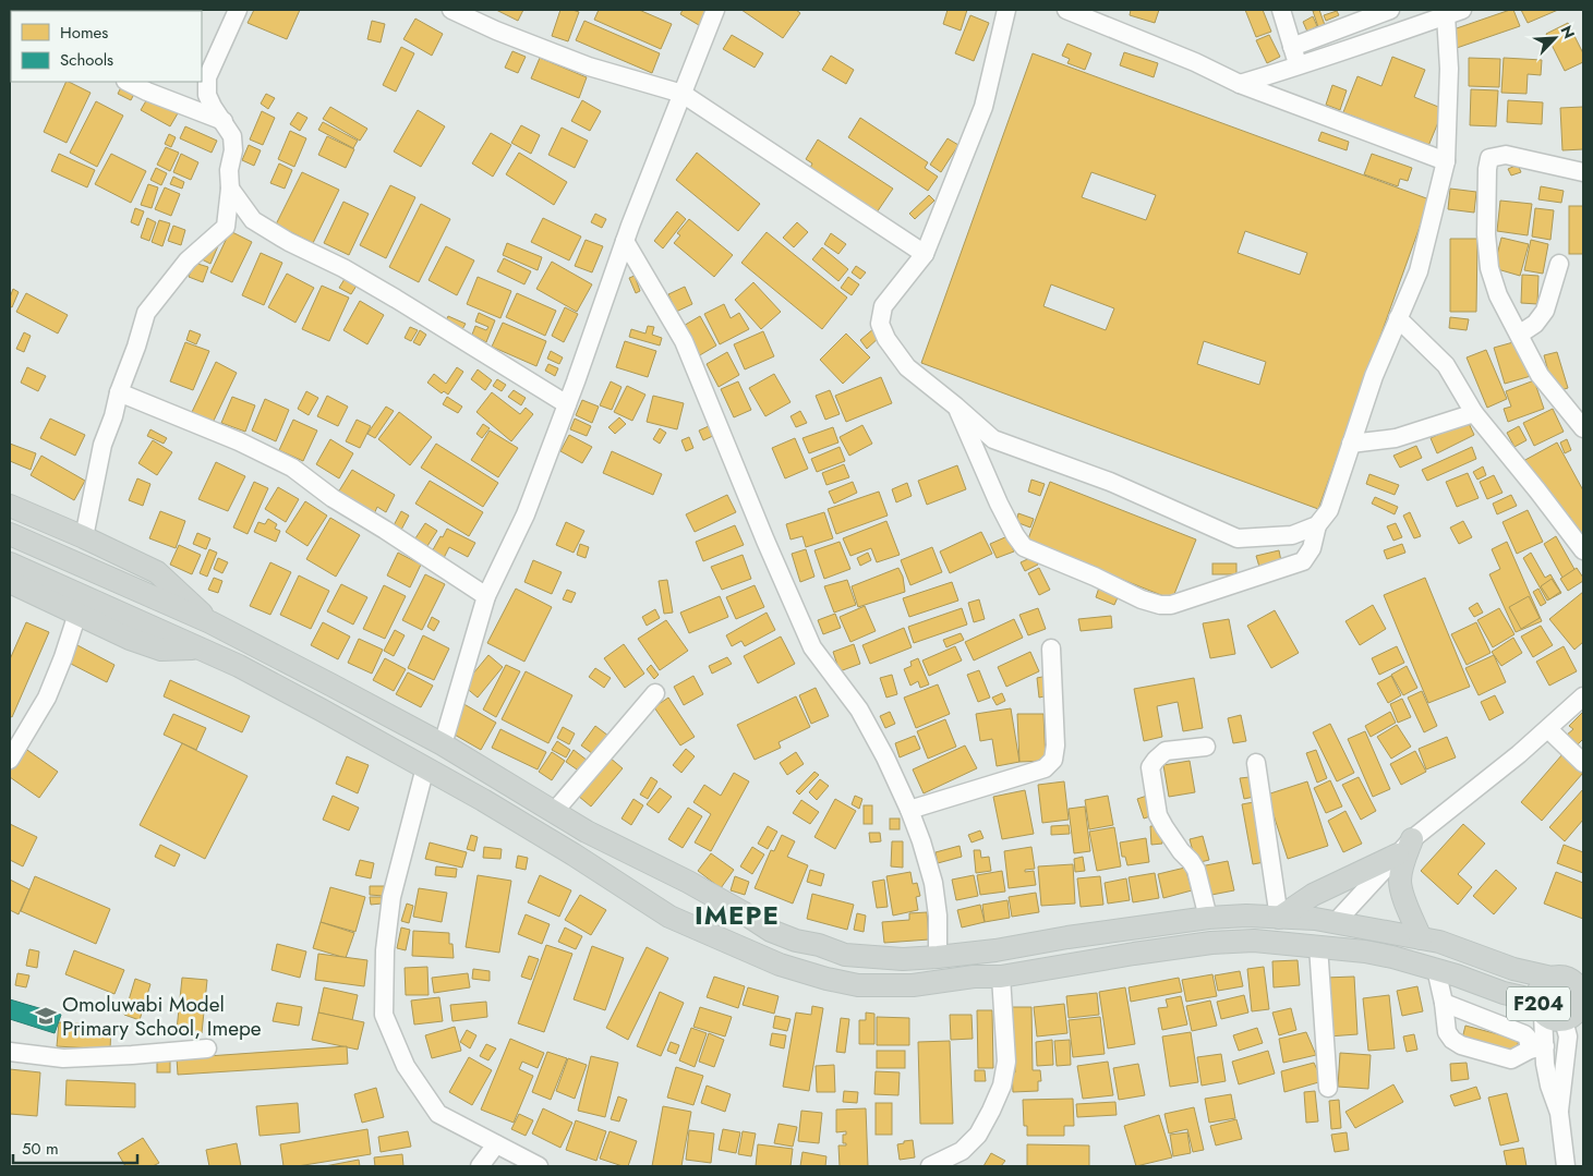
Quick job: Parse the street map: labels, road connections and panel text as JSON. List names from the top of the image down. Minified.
{"streets":{"main road":["F204"]},"districts":["IMEPE"],"places":{"school or university":["Omoluwabi Model Primary School, Imepe"]},"legend":["Homes","Schools"],"scale_bar":"50 m","north":"top right"}
